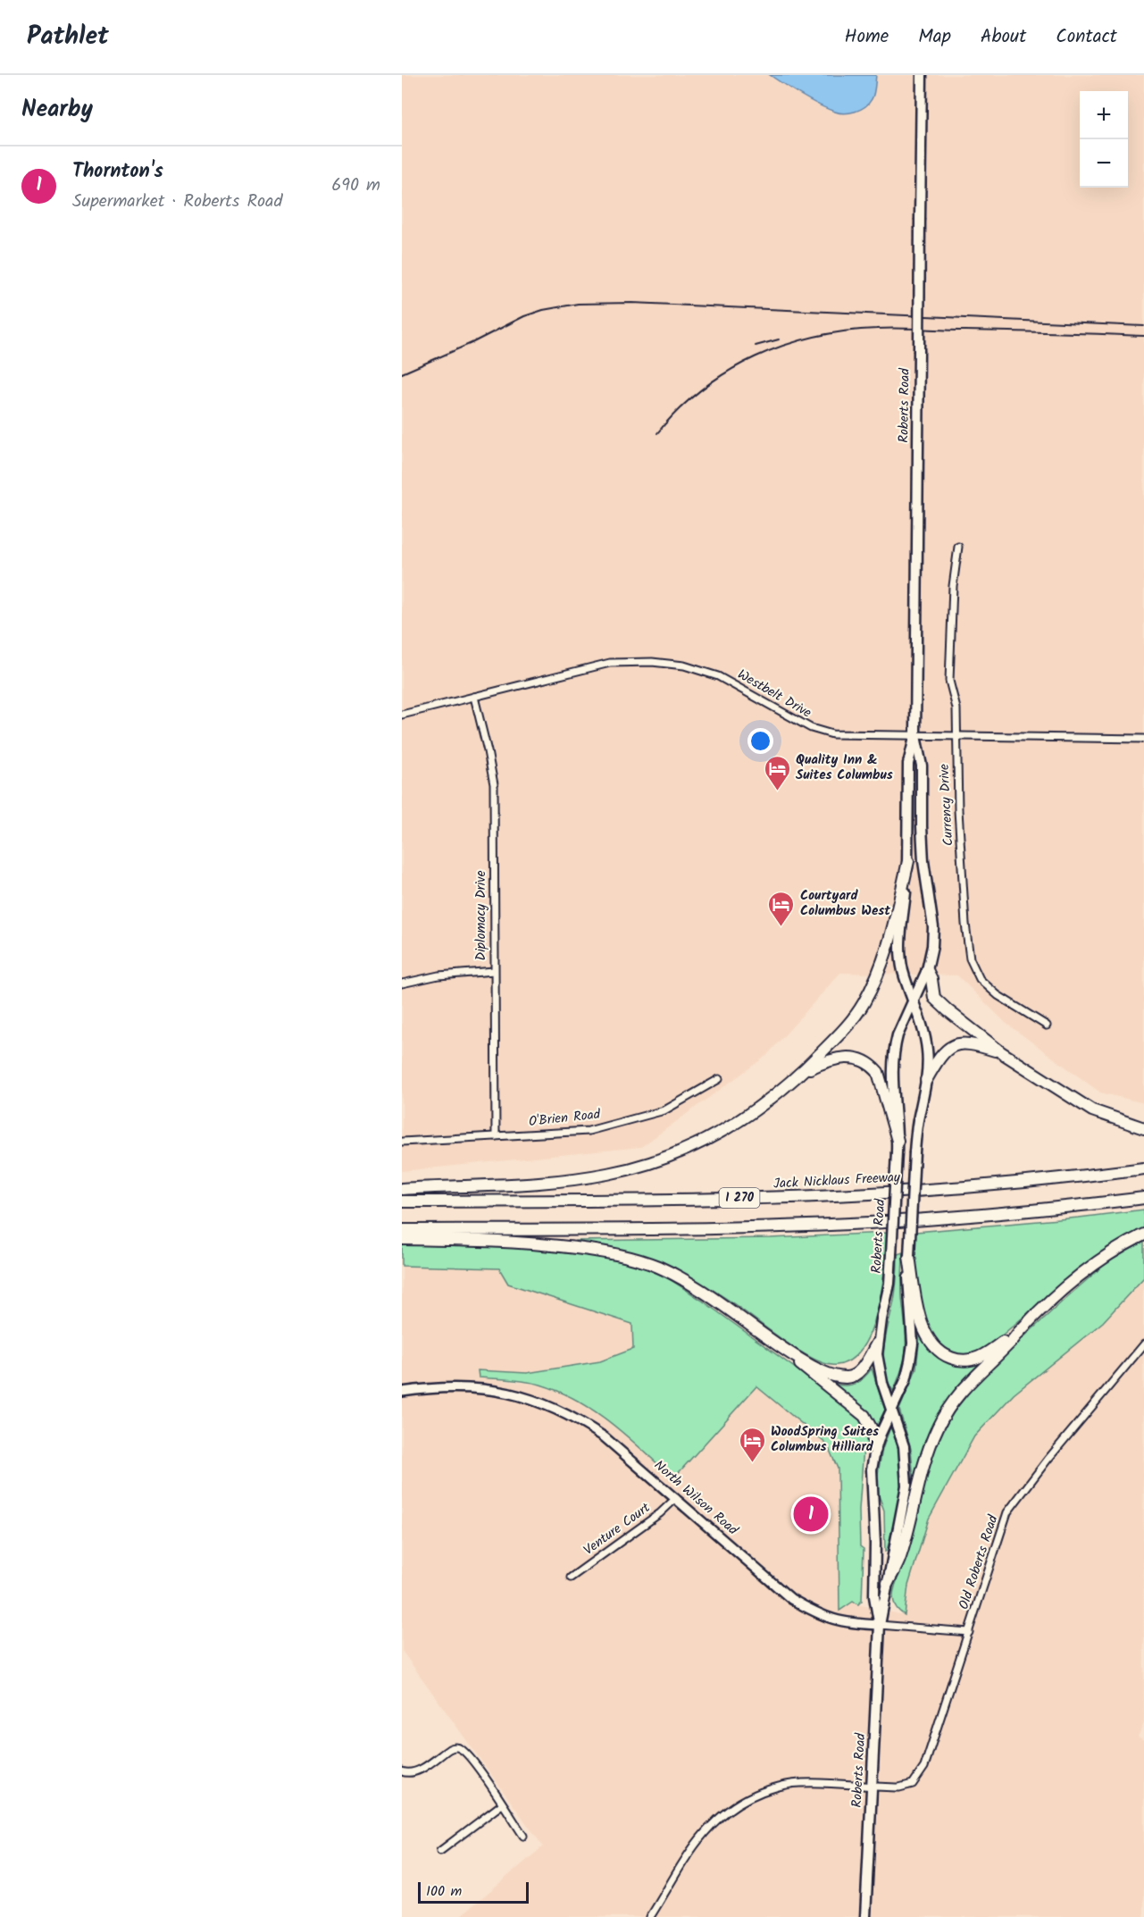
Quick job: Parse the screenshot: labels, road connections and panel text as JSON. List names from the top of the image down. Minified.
{"streets":{"highway":["Jack Nicklaus Freeway","I 270"],"main road":["Roberts Road","North Wilson Road"],"street":["Westbelt Drive","Currency Drive","Diplomacy Drive","O'Brien Road","Venture Court","Old Roberts Road"]},"crossings":[["Roberts Road","Westbelt Drive"],["Roberts Road","North Wilson Road"],["Roberts Road","Old Roberts Road"],["Westbelt Drive","Currency Drive"],["Westbelt Drive","Diplomacy Drive"],["Diplomacy Drive","O'Brien Road"],["North Wilson Road","Venture Court"],["North Wilson Road","Old Roberts Road"]],"places":{"hotel":["Quality Inn & Suites Columbus","Courtyard Columbus West","WoodSpring Suites Columbus Hilliard"]},"scale_bar":"100 m","page":{"header":"Pathlet","nav":["Home","Map","About","Contact"],"heading":"Nearby","map_buttons":["+","−"],"list":[{"mark":"1","name":"Thornton's","note":"Supermarket · Roberts Road","value":"690 m"}],"pins":"1","scale":"100 m"}}
